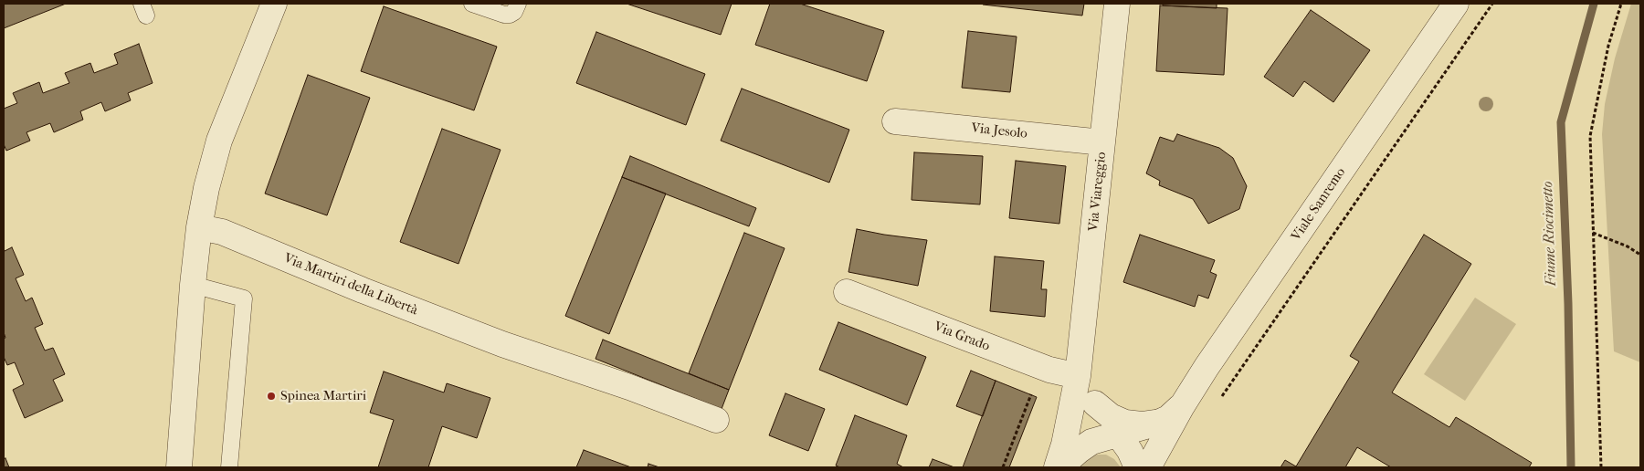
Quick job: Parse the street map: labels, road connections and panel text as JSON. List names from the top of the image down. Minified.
{"streets":{"street":["Via Jesolo","Via Viareggio","Viale Sanremo","Via Martiri della Libertà","Via Grado"]},"crossings":[["Via Jesolo","Via Viareggio"],["Via Viareggio","Viale Sanremo"],["Via Viareggio","Via Grado"]],"water":["Fiume Riocimetto"],"places":["Spinea Martiri"]}
